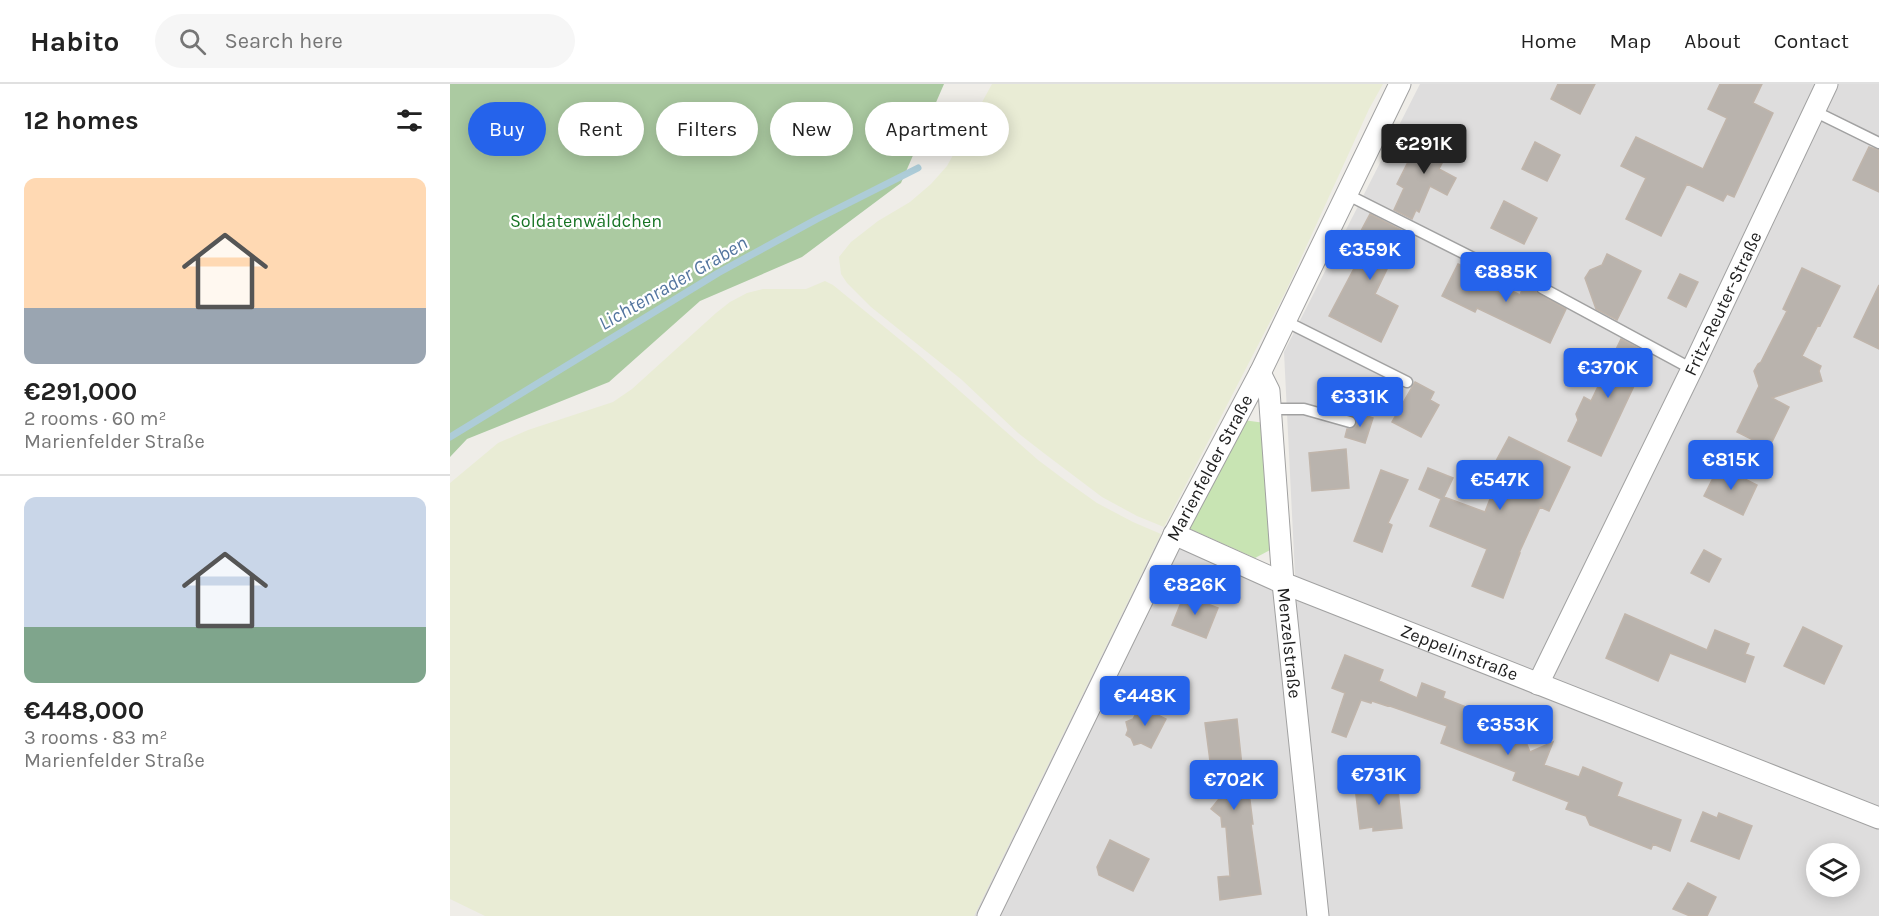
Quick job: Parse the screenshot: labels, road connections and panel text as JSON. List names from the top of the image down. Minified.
{"streets":{"street":["Fritz-Reuter-Straße","Marienfelder Straße","Menzelstraße","Zeppelinstraße"]},"crossings":[["Fritz-Reuter-Straße","Zeppelinstraße"],["Marienfelder Straße","Menzelstraße"],["Marienfelder Straße","Zeppelinstraße"],["Menzelstraße","Zeppelinstraße"]],"water":["Lichtenrader Graben"],"parks":["Soldatenwäldchen"],"page":{"header":"Habito","search":"Search here","nav":["Home","Map","About","Contact"],"heading":"12 homes","chip":["Buy","Rent","Filters","New","Apartment"],"price":["€291K","€359K","€885K","€370K","€331K","€815K","€547K","€826K","€448K","€353K","€731K","€702K"],"list":[{"name":"€291,000","note":"2 rooms · 60 m² · Marienfelder Straße"},{"name":"€448,000","note":"3 rooms · 83 m² · Marienfelder Straße"}]}}
